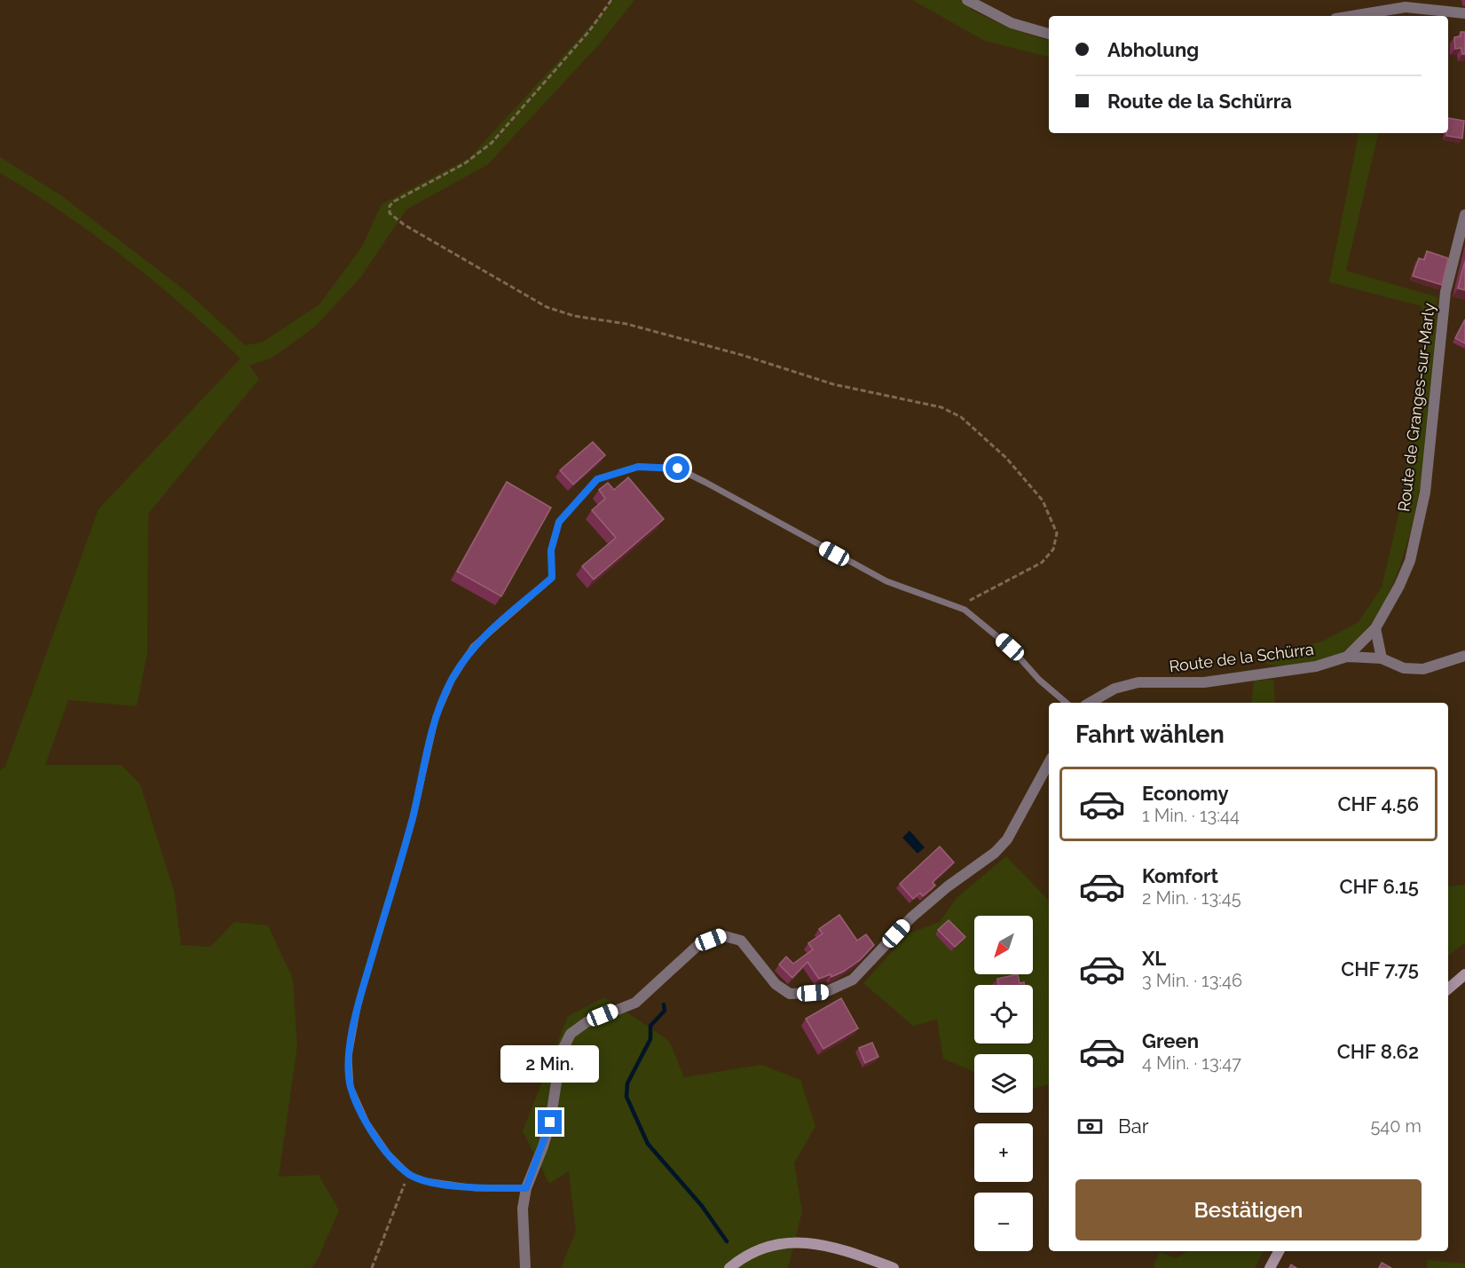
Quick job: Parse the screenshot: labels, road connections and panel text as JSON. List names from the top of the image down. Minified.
{"streets":{"street":["Route de Granges-sur-Marly","Route de la Schürra"]},"crossings":[["Route de Granges-sur-Marly","Route de la Schürra"]],"north":"bottom left","page":{"banner":["Abholung","Route de la Schürra"],"heading":"Fahrt wählen","list":[{"name":"Economy","note":"1 Min. · 13:44","value":"CHF 4.56"},{"name":"Komfort","note":"2 Min. · 13:45","value":"CHF 6.15"},{"name":"XL","note":"3 Min. · 13:46","value":"CHF 7.75"},{"name":"Green","note":"4 Min. · 13:47","value":"CHF 8.62"}],"map_buttons":["+","−"],"bubble":"2 Min.","pay":["Bar","540 m"],"buttons":"Bestätigen"}}
